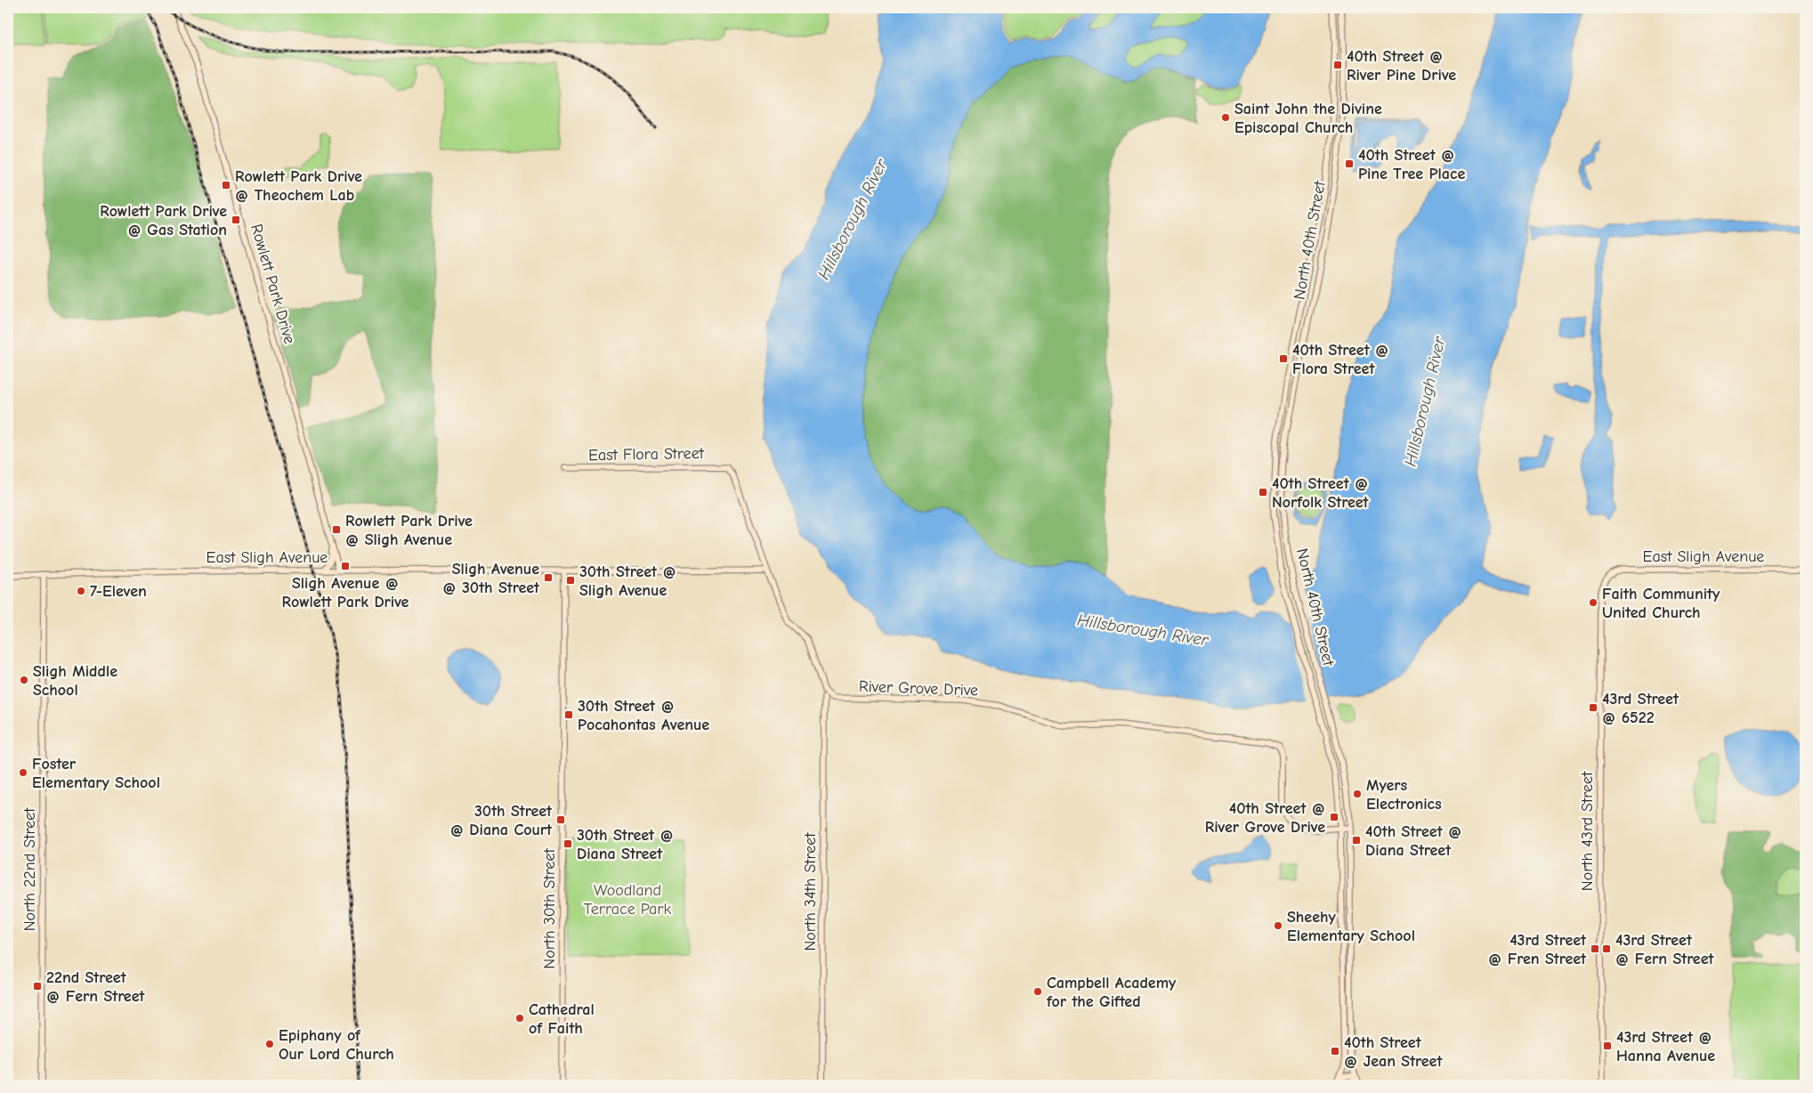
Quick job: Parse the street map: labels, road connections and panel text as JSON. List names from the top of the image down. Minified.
{"streets":{"street":["North 40th Street","Rowlett Park Drive","East Flora Street","East Sligh Avenue","River Grove Drive","North 43rd Street","North 22nd Street","North 34th Street","North 30th Street"]},"crossings":[["North 40th Street","River Grove Drive"],["Rowlett Park Drive","East Sligh Avenue"],["East Flora Street","River Grove Drive"],["East Sligh Avenue","River Grove Drive"],["East Sligh Avenue","North 43rd Street"],["East Sligh Avenue","North 22nd Street"],["East Sligh Avenue","North 30th Street"]],"water":["Hillsborough River"],"parks":["Woodland Terrace Park"],"places":{"transit":["40th Street @ River Pine Drive","40th Street @ Pine Tree Place","Rowlett Park Drive @ Theochem Lab","Rowlett Park Drive @ Gas Station","40th Street @ Flora Street","40th Street @ Norfolk Street","Rowlett Park Drive @ Sligh Avenue","Sligh Avenue @ Rowlett Park Drive","Sligh Avenue @ 30th Street","30th Street @ Sligh Avenue","43rd Street @ 6522","30th Street @ Pocahontas Avenue","40th Street @ River Grove Drive","30th Street @ Diana Court","40th Street @ Diana Street","30th Street @ Diana Street","43rd Street @ Fren Street","43rd Street @ Fern Street","22nd Street @ Fern Street","43rd Street @ Hanna Avenue","40th Street @ Jean Street"],"other":["Saint John the Divine Episcopal Church","7-Eleven","Faith Community United Church","Sligh Middle School","Foster Elementary School","Myers Electronics","Sheehy Elementary School","Campbell Academy for the Gifted","Cathedral of Faith","Epiphany of Our Lord Church"]}}
